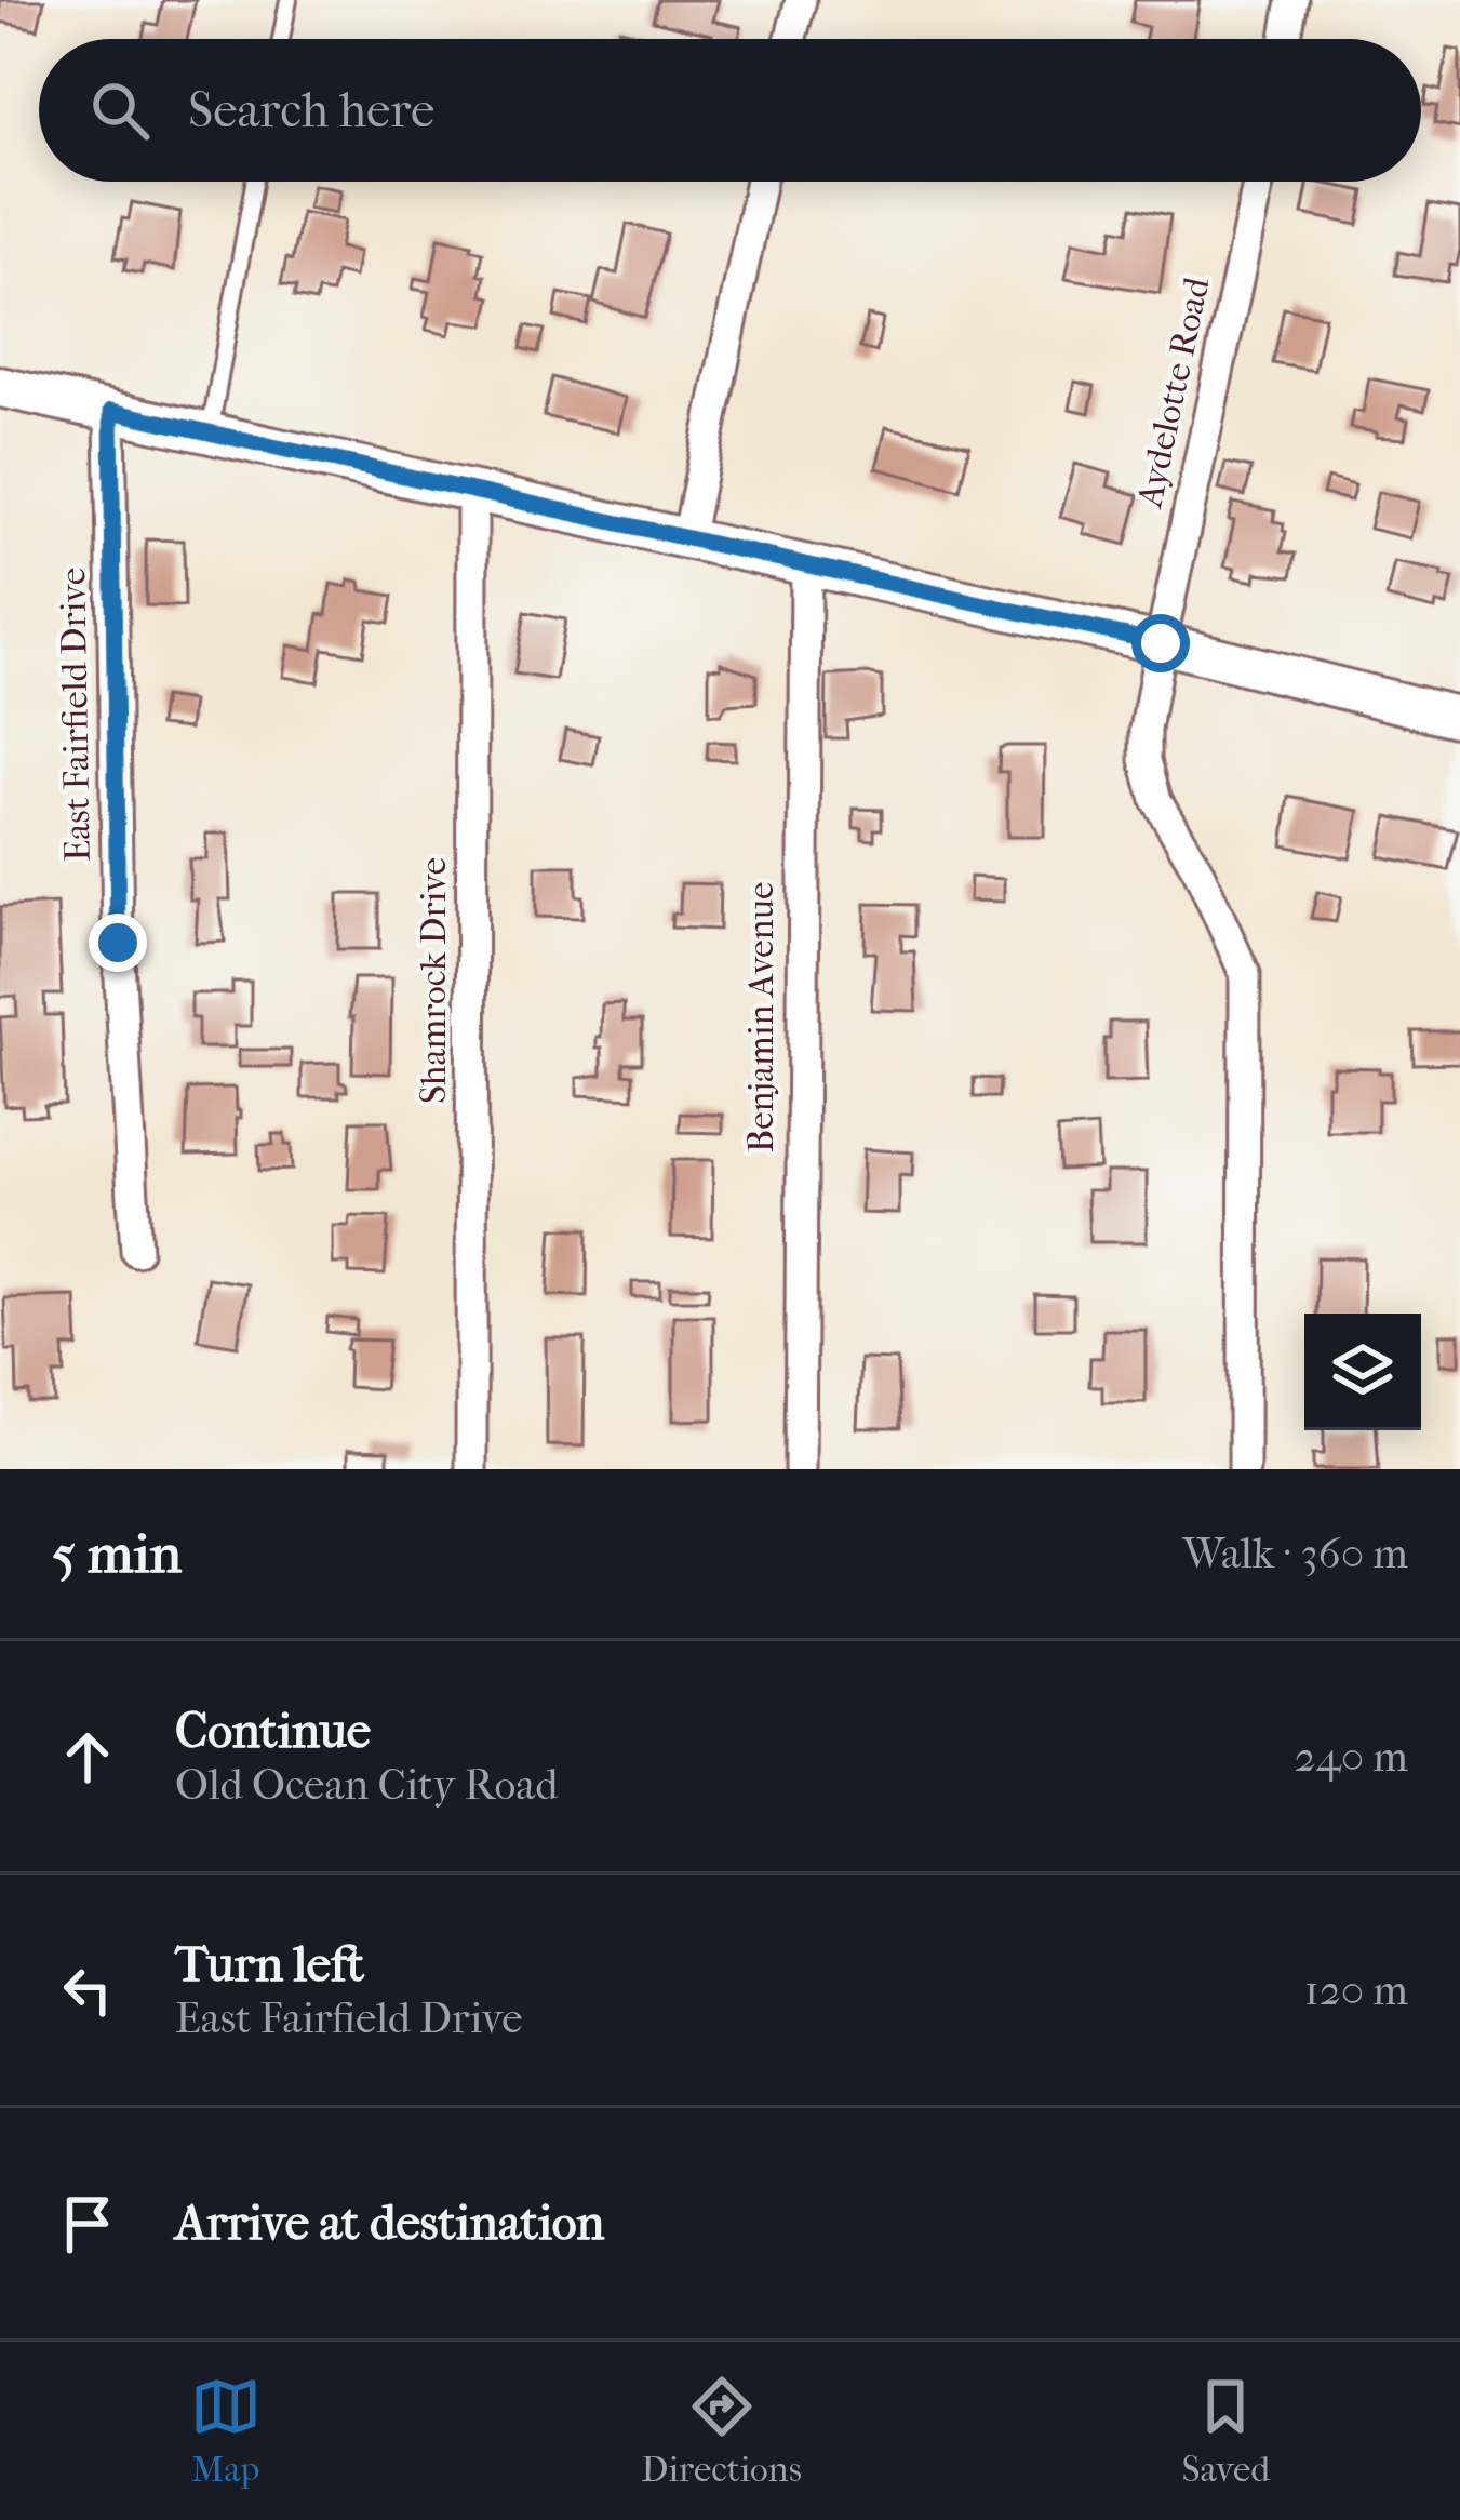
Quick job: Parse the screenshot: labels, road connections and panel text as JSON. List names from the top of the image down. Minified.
{"streets":{"street":["Aydelotte Road","East Fairfield Drive","Shamrock Drive","Benjamin Avenue"]},"page":{"search":"Search here","heading":["5 min","Walk · 360 m"],"list":[["Continue","Old Ocean City Road","240 m"],["Turn left","East Fairfield Drive","120 m"],"Arrive at destination"],"nav":["Map","Directions","Saved"]}}
